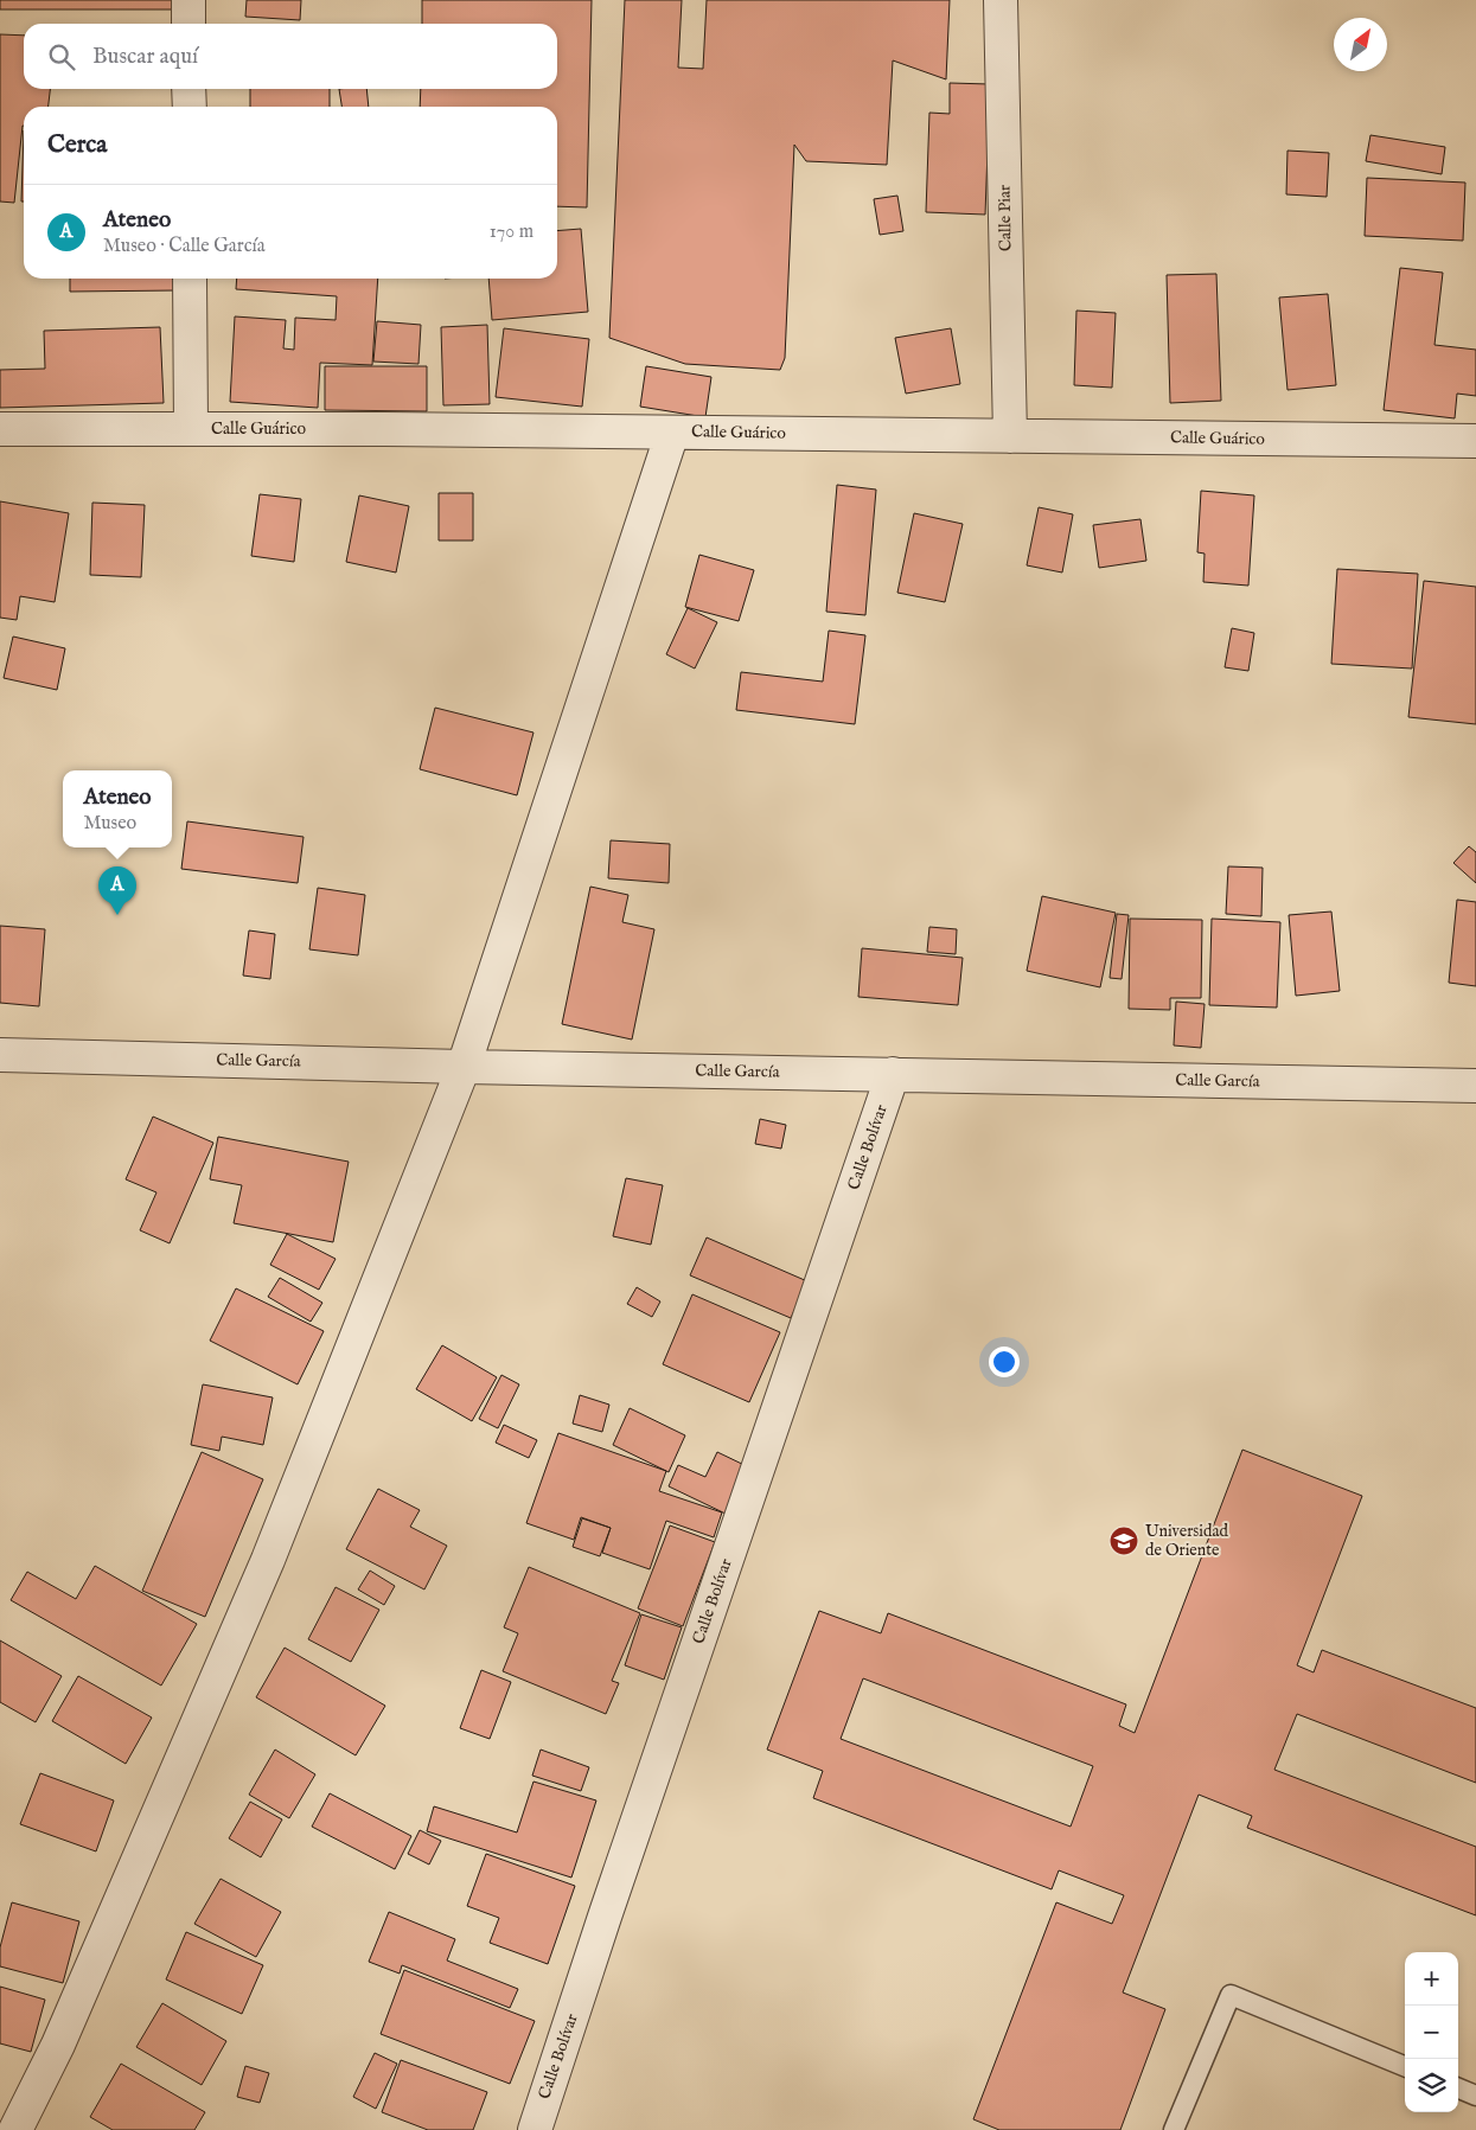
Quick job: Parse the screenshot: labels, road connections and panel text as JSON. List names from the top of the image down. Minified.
{"streets":{"street":["Calle Piar","Calle Guárico","Calle García","Calle Bolívar"]},"crossings":[["Calle Piar","Calle Guárico"],["Calle García","Calle Bolívar"]],"places":{"school or university":["Universidad de Oriente"]},"north":"top right","page":{"search":"Buscar aquí","heading":"Cerca","list":[{"mark":"A","name":"Ateneo","note":"Museo · Calle García","value":"170 m"}],"popup":["Ateneo","Museo"],"pins":"A","map_buttons":["+","−"]}}
